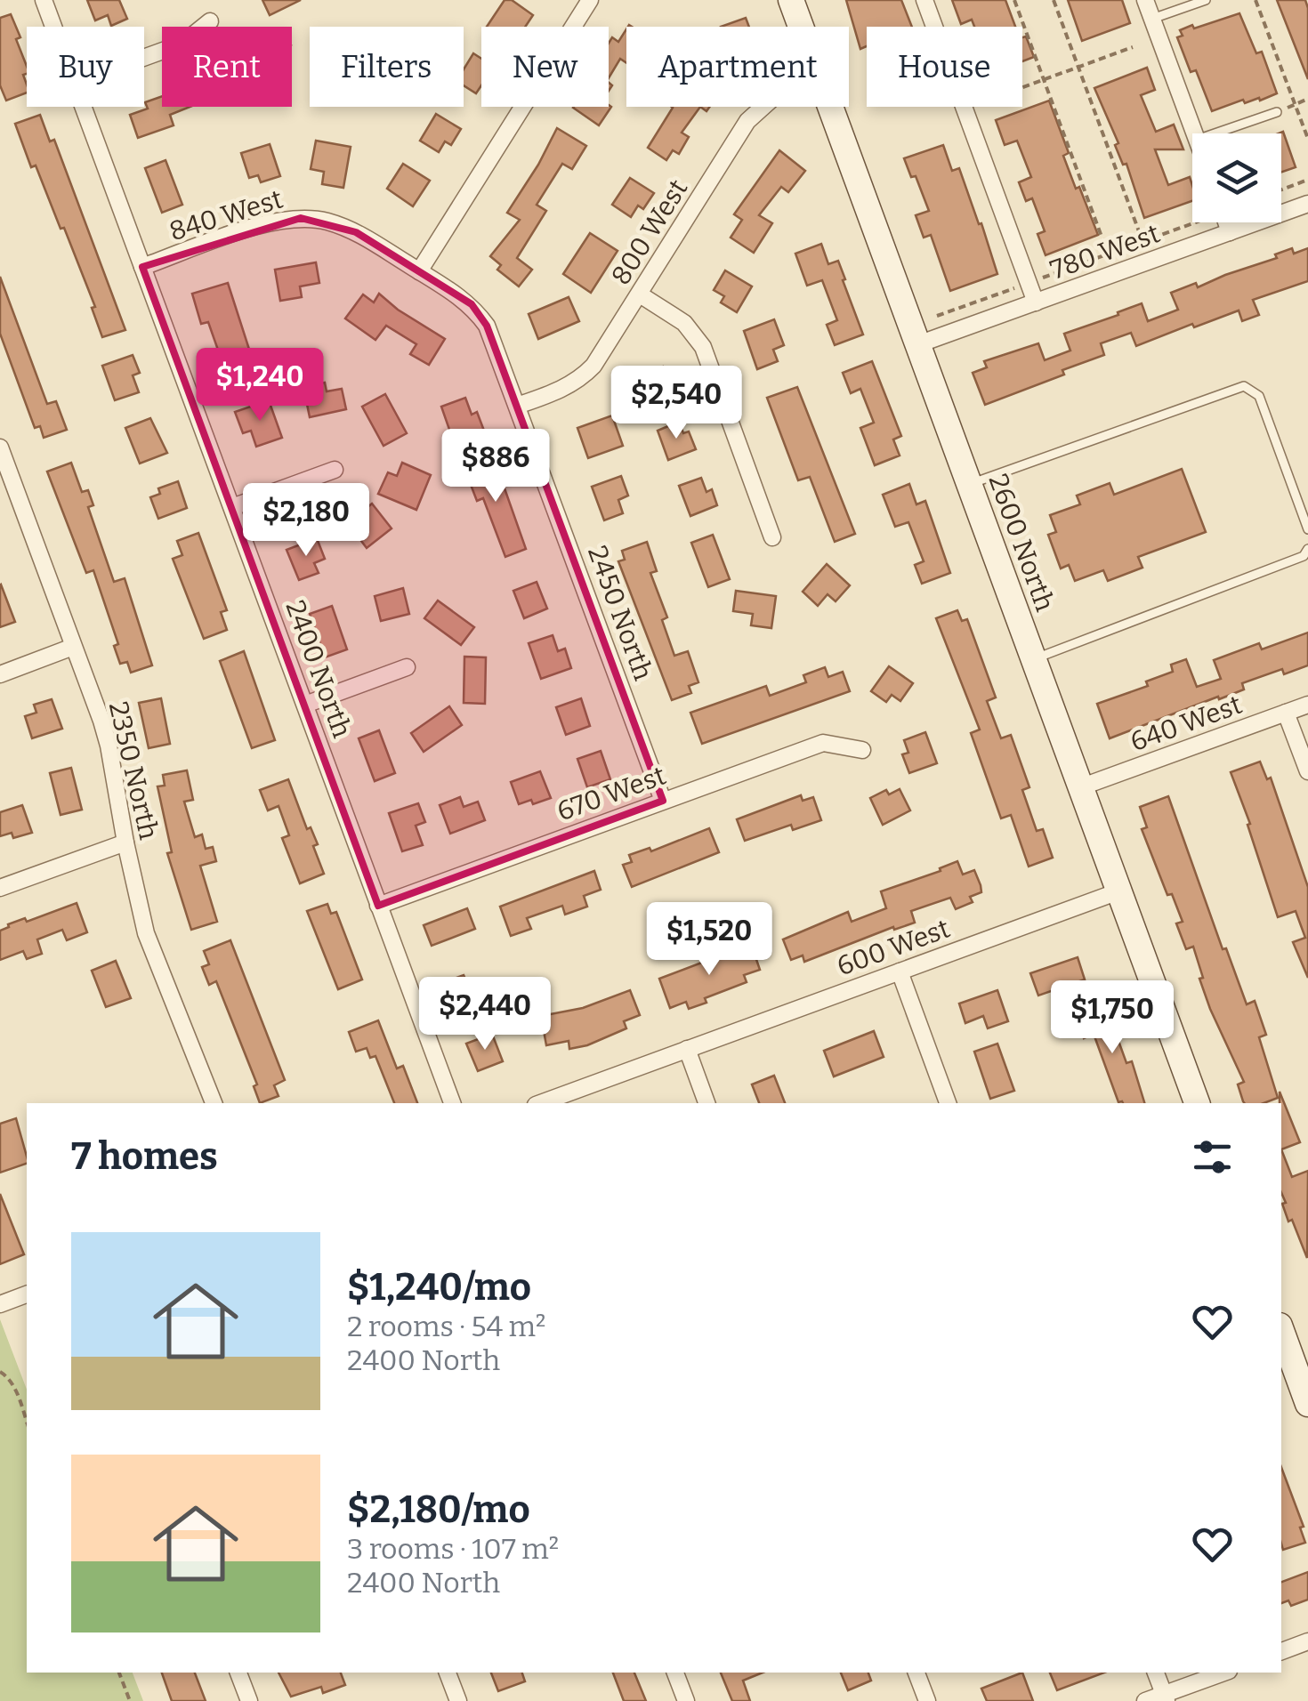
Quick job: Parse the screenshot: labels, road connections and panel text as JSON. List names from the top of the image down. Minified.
{"streets":{"street":["840 West","800 West","780 West","2600 North","2450 North","2400 North","640 West","2350 North","670 West","600 West"]},"crossings":[["840 West","2450 North"],["840 West","2400 North"],["800 West","2450 North"],["780 West","2600 North"],["2600 North","640 West"],["2600 North","600 West"],["2450 North","670 West"],["2400 North","670 West"]],"page":{"chip":["Buy","Rent","Filters","New","Apartment","House"],"price":["$1,240","$2,540","$886","$2,180","$1,520","$2,440","$1,750"],"heading":"7 homes","list":[{"name":"$1,240/mo","note":"2 rooms · 54 m² · 2400 North"},{"name":"$2,180/mo","note":"3 rooms · 107 m² · 2400 North"}]}}
